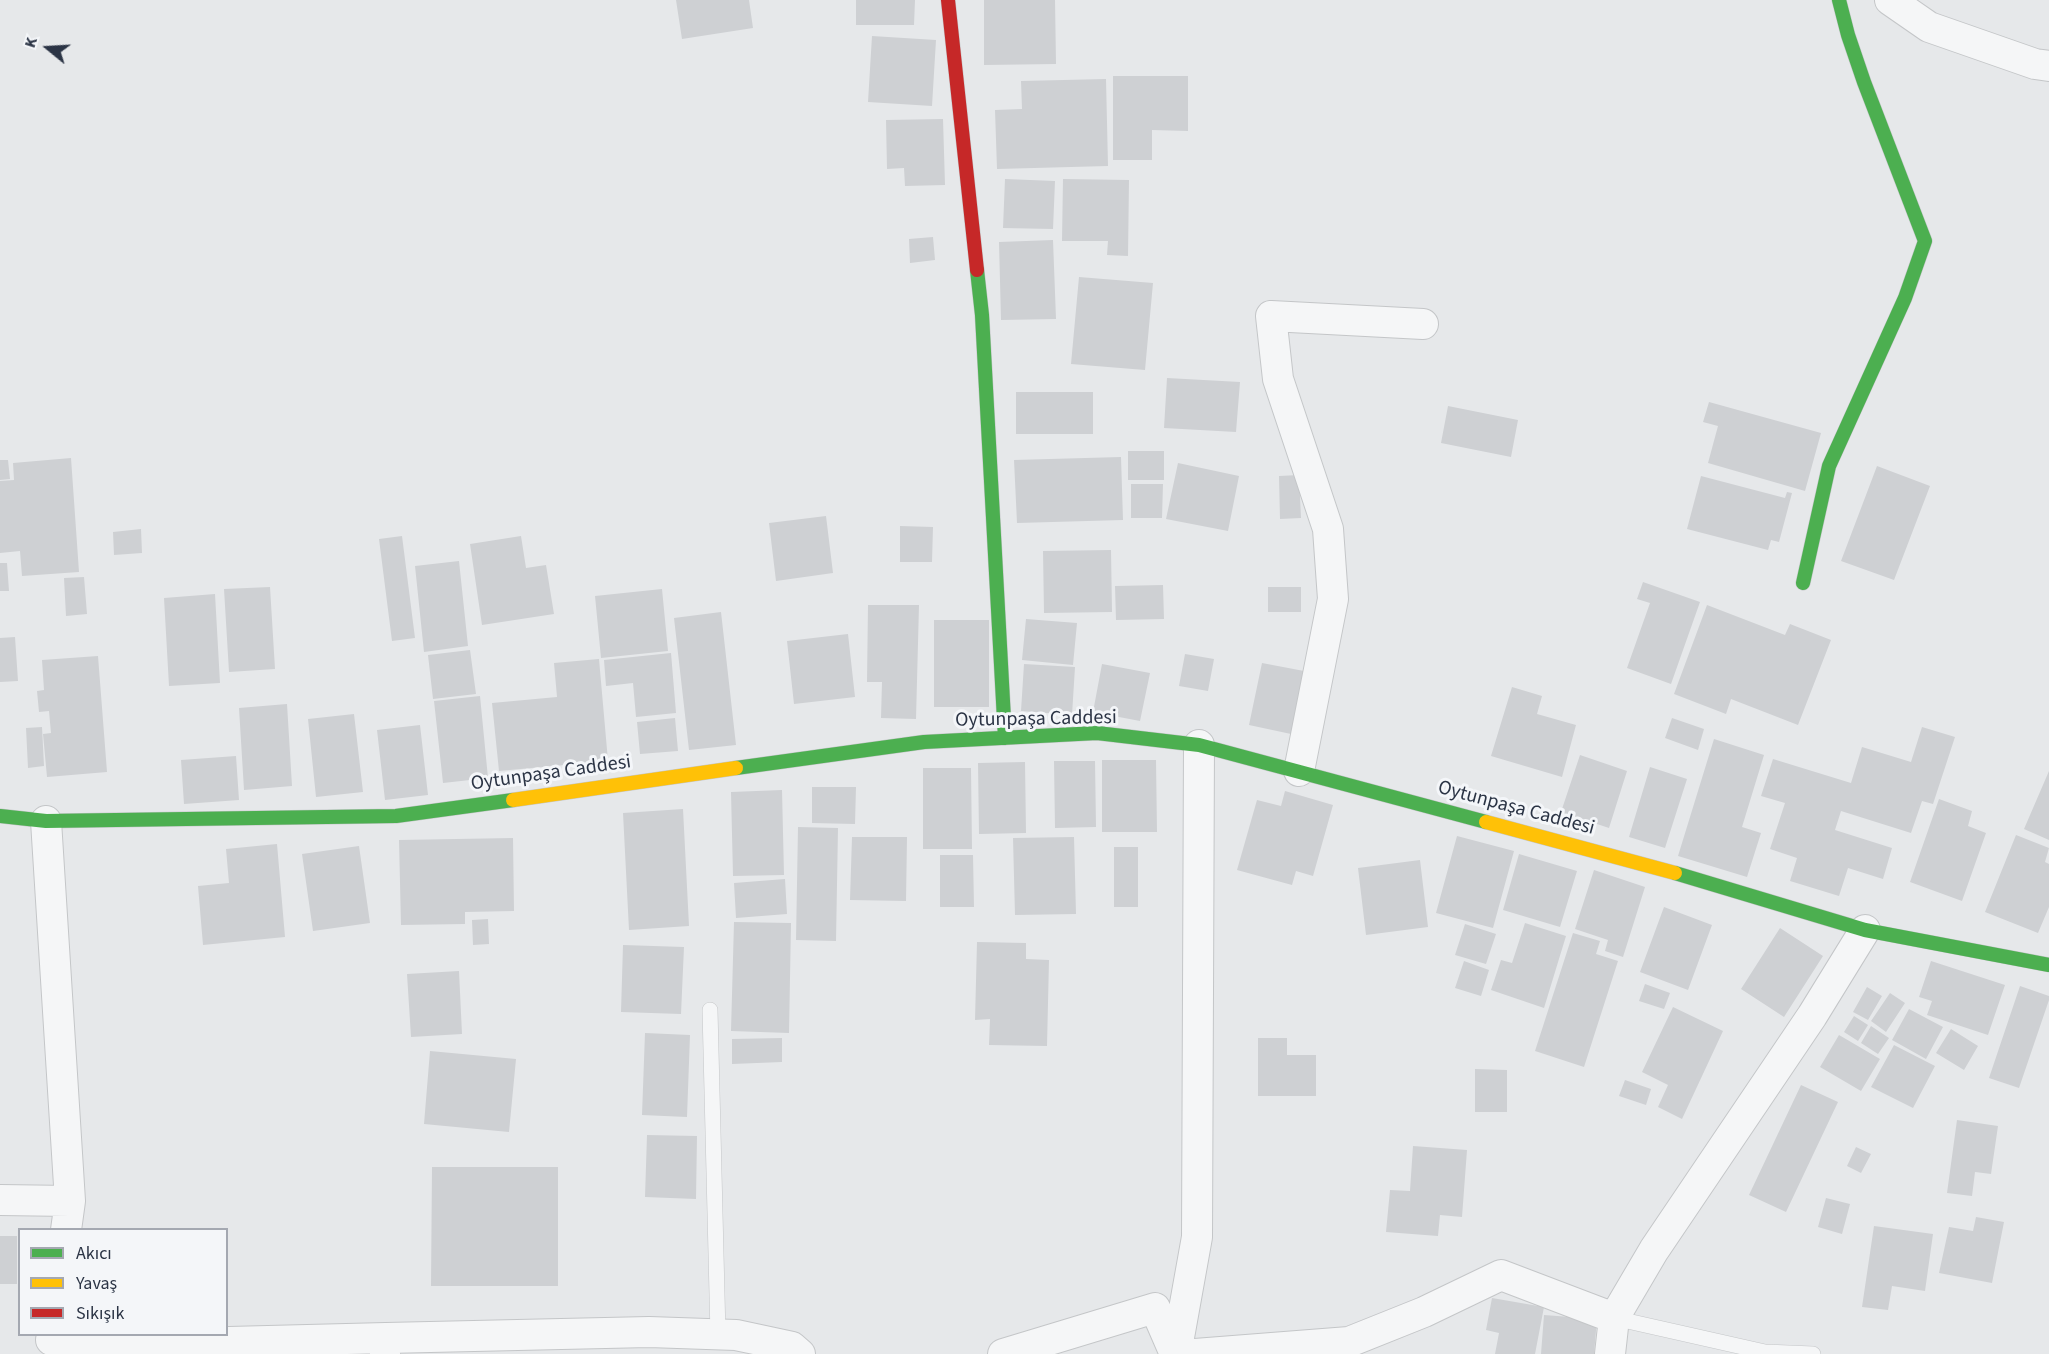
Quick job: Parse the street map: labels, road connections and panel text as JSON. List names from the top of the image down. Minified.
{"streets":{"street":["Oytunpaşa Caddesi"]},"legend":["Akıcı","Yavaş","Sıkışık"],"north":"left"}
